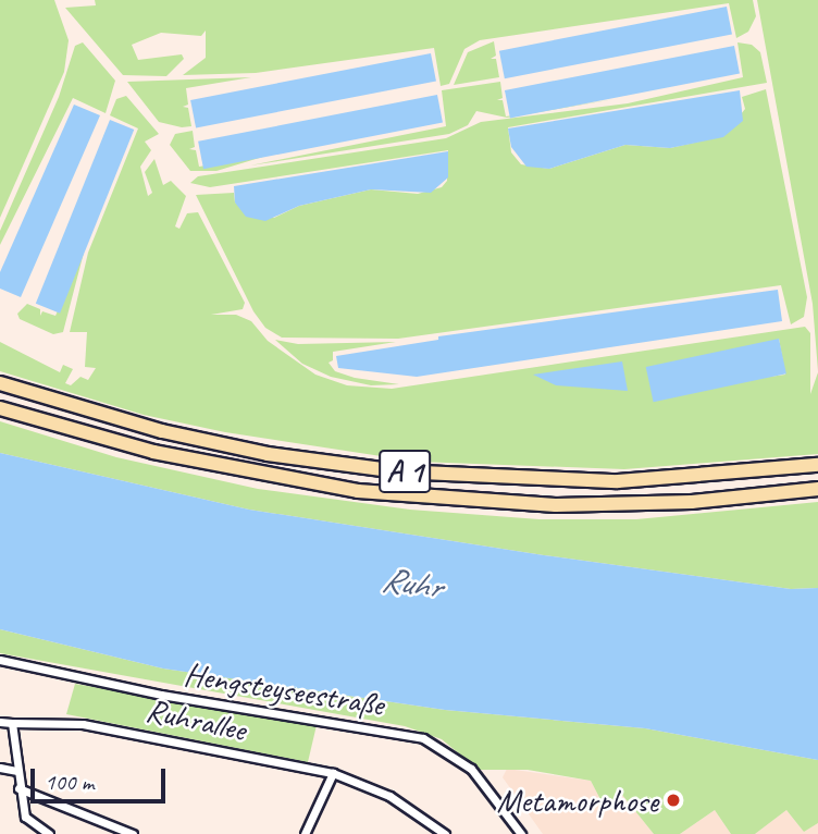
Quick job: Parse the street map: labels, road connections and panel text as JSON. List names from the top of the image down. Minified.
{"streets":{"highway":["A 1"],"street":["Hengsteyseestraße","Ruhrallee"]},"water":["Ruhr"],"places":["Metamorphose"],"scale_bar":"100 m"}
